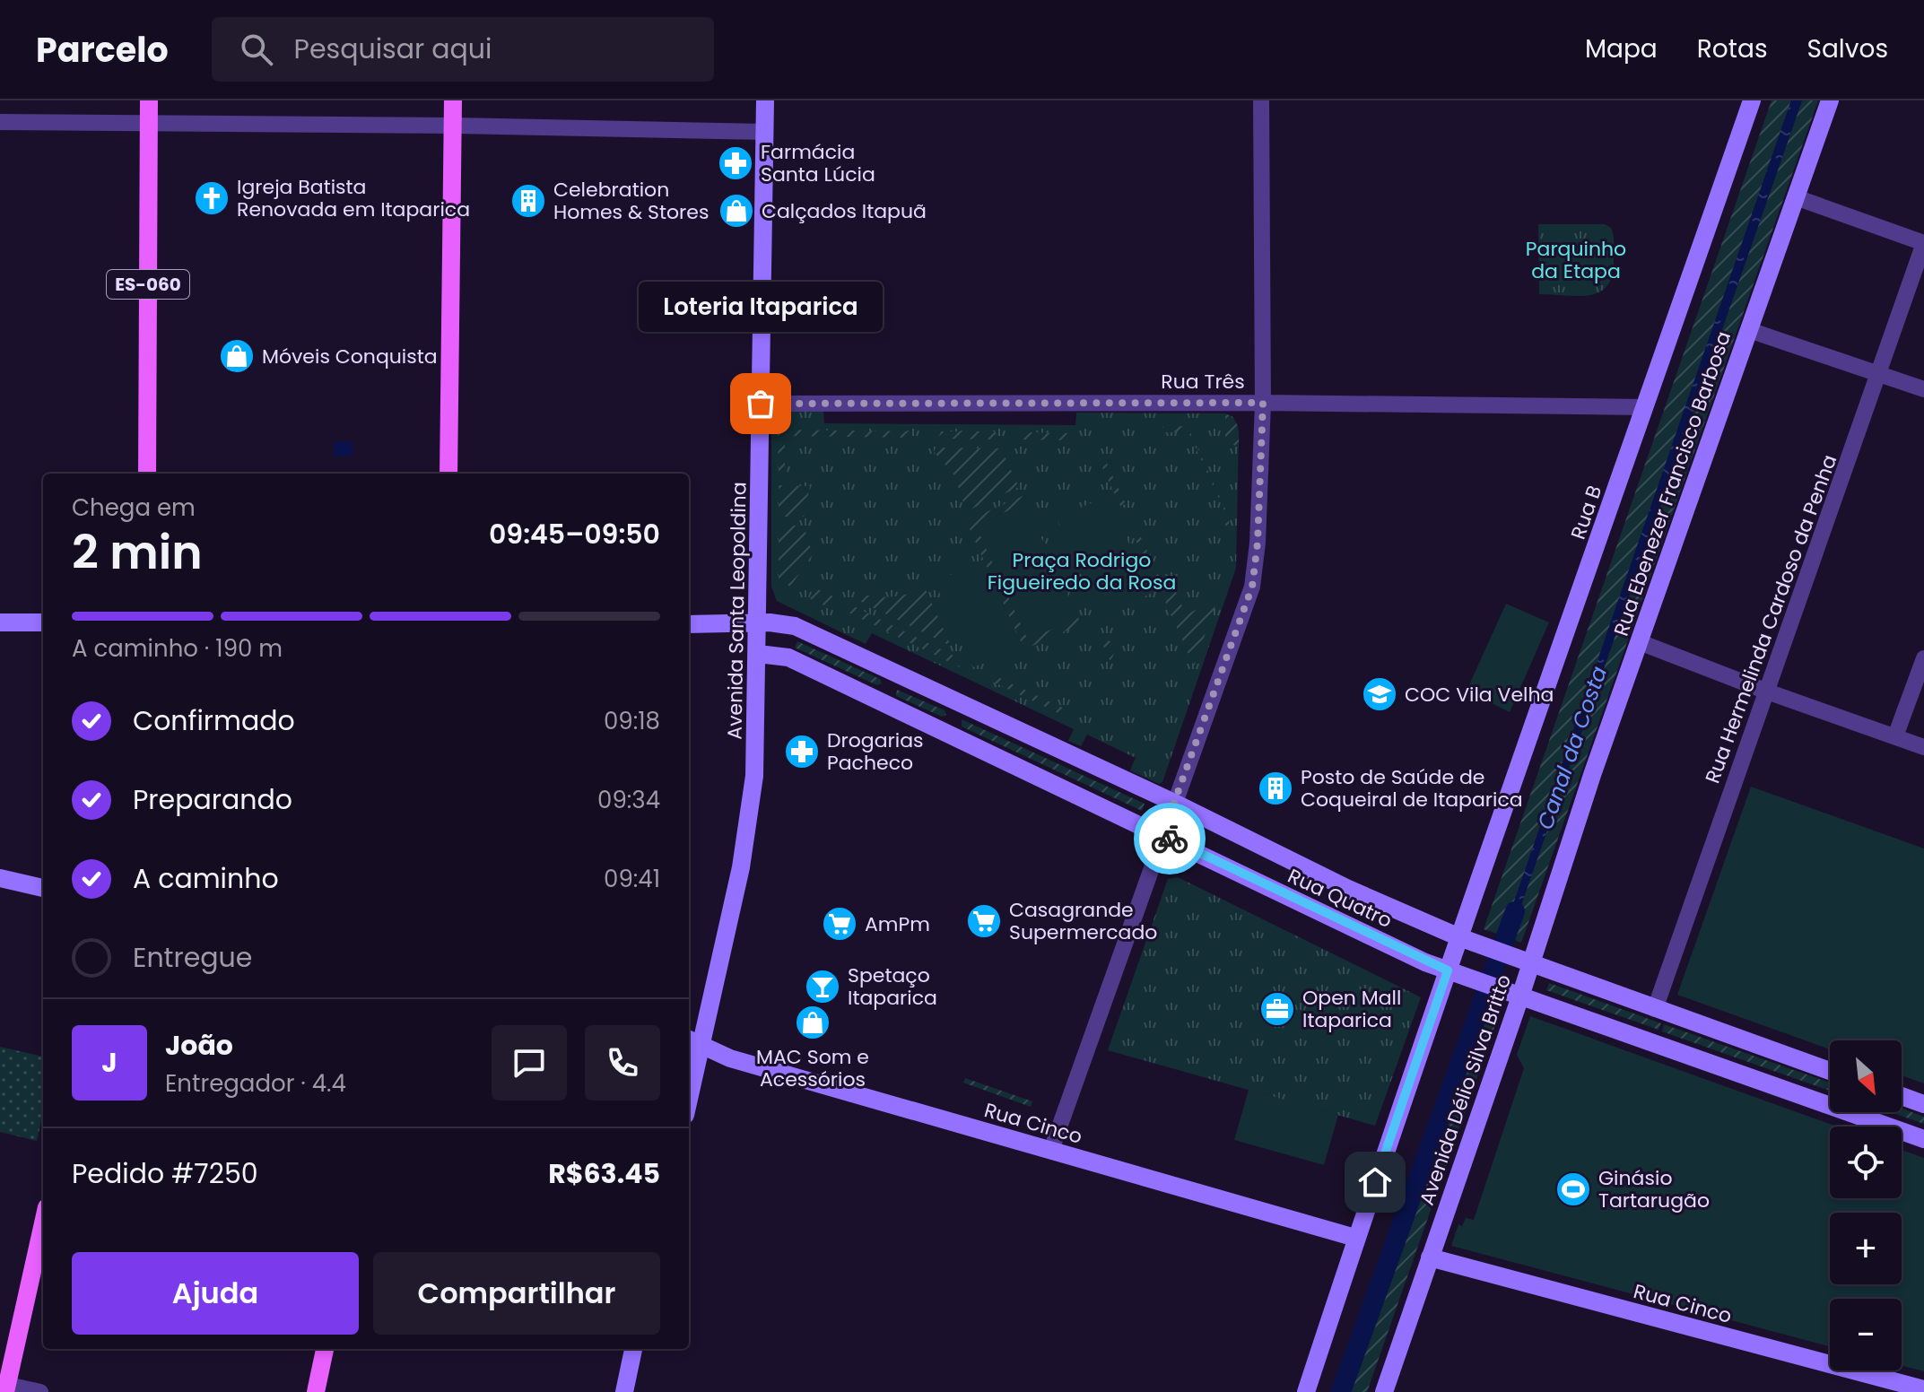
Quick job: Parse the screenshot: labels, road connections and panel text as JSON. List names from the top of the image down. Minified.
{"streets":{"main road":["ES-060"],"street":["Rua Três","Rua Ebenezer Francisco Barbosa","Rua B","Avenida Santa Leopoldina","Rua Hermelinda Cardoso da Penha","Rua Quatro","Avenida Délio Silva Britto","Rua Cinco"]},"crossings":[["Rua Três","Rua B"],["Rua Três","Avenida Santa Leopoldina"],["Rua Ebenezer Francisco Barbosa","Rua Quatro"],["Rua Ebenezer Francisco Barbosa","Avenida Délio Silva Britto"],["Rua B","Rua Quatro"],["Avenida Santa Leopoldina","Rua Quatro"],["Avenida Santa Leopoldina","Rua Cinco"],["Rua Hermelinda Cardoso da Penha","Rua Quatro"],["Rua Quatro","Avenida Délio Silva Britto"],["Avenida Délio Silva Britto","Rua Cinco"]],"water":["Canal da Costa"],"parks":["Parquinho da Etapa","Praça Rodrigo Figueiredo da Rosa"],"places":{"pharmacy":["Farmácia Santa Lúcia","Drogarias Pacheco"],"church":["Igreja Batista Renovada em Itaparica"],"building":["Celebration Homes & Stores","Posto de Saúde de Coqueiral de Itaparica"],"shop":["Calçados Itapuã","Móveis Conquista","MAC Som e Acessórios"],"other":["Loteria Itaparica"],"school or university":["COC Vila Velha"],"supermarket":["Casagrande Supermercado","AmPm"],"bar":["Spetaço Itaparica"],"office":["Open Mall Itaparica"],"sports":["Ginásio Tartarugão"]},"north":"bottom right","page":{"header":"Parcelo","search":"Pesquisar aqui","nav":["Mapa","Rotas","Salvos"],"bubble":"Loteria Itaparica","heading":["2 min","Chega em","09:45–09:50"],"panel":["João","Entregador · 4.4","Pedido #7250","R$63.45"],"bar":"A caminho · 190 m","list":[["Confirmado","09:18"],["Preparando","09:34"],["A caminho","09:41"],"Entregue"],"round":"J","map_buttons":["+","−"],"buttons":["Ajuda","Compartilhar"]}}
